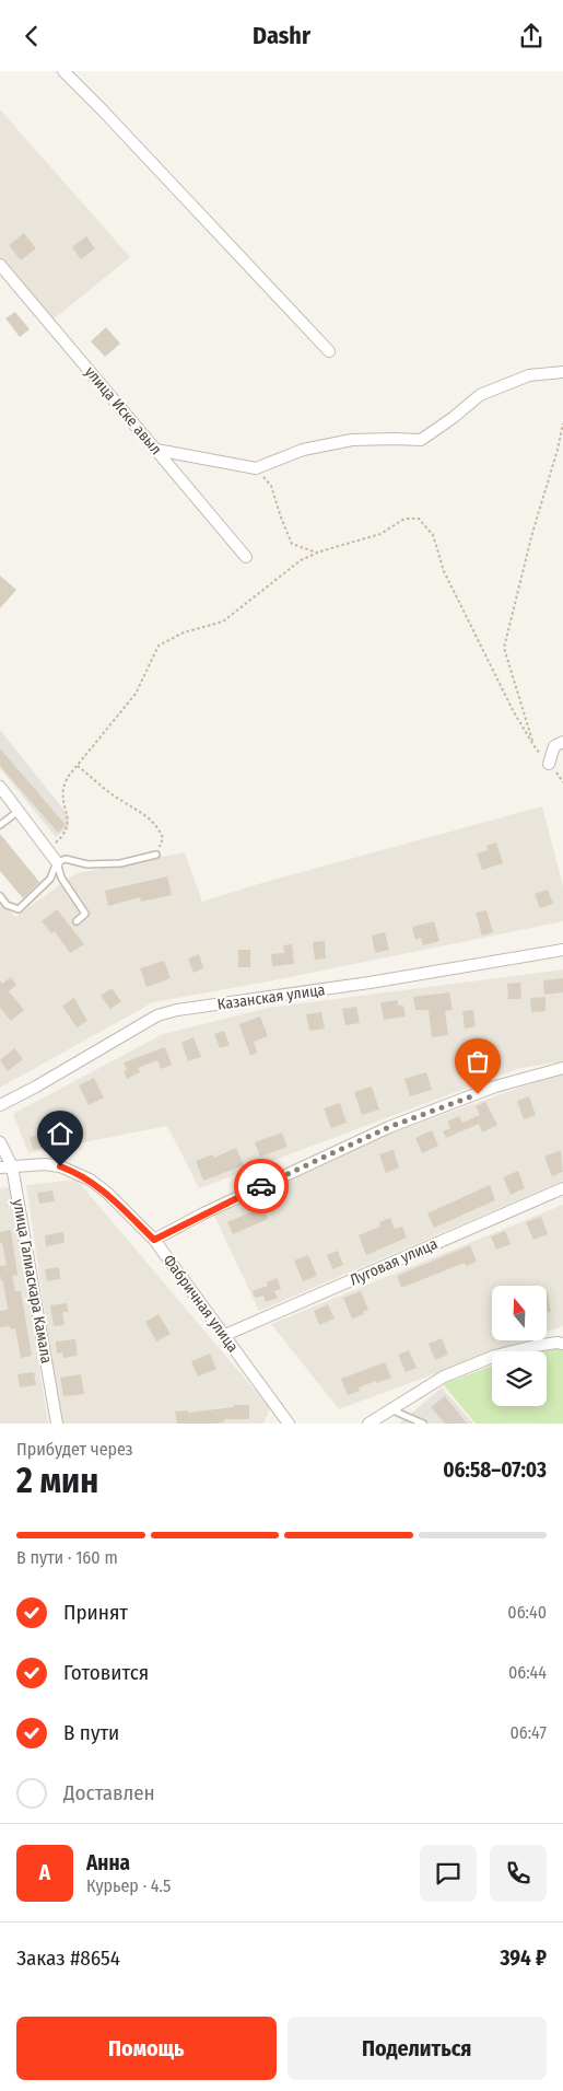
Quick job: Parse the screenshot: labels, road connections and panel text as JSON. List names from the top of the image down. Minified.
{"streets":{"street":["улица Иске авыл","Казанская улица","Луговая улица","улица Галиаскара Камала","Фабричная улица"]},"crossings":[["Луговая улица","Фабричная улица"],["улица Галиаскара Камала","Фабричная улица"]],"north":"top","page":{"header":"Dashr","heading":["2 мин","Прибудет через","06:58–07:03"],"panel":["Анна","Курьер · 4.5","Заказ #8654","394 ₽"],"bar":"В пути · 160 m","list":[["Принят","06:40"],["Готовится","06:44"],["В пути","06:47"],"Доставлен"],"round":"А","buttons":["Помощь","Поделиться"]}}
